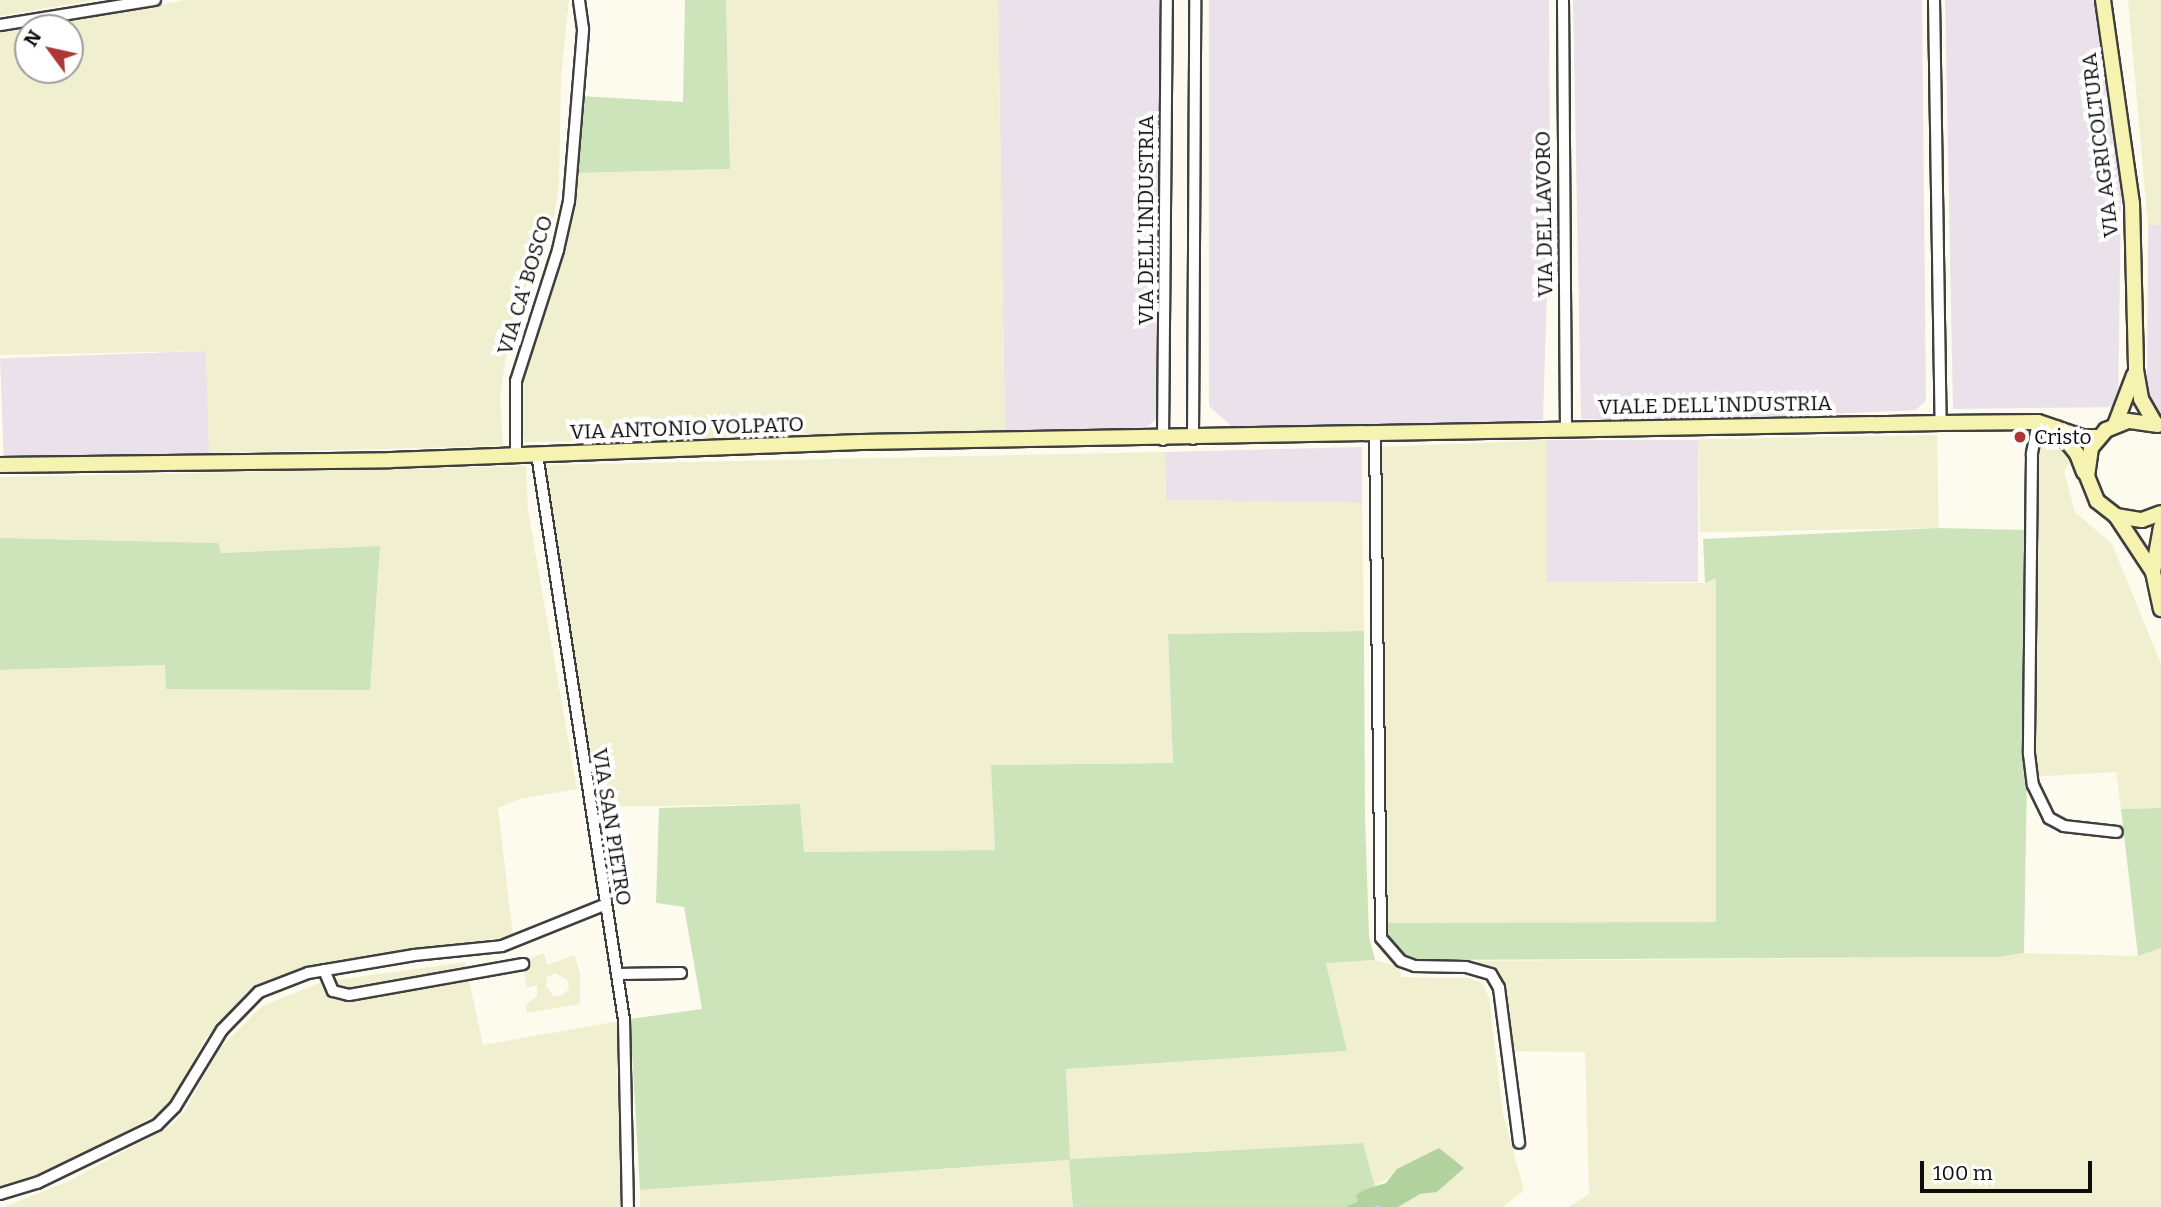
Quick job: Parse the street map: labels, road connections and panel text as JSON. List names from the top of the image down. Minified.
{"streets":{"street":["VIA AGRICOLTURA","VIA DEL LAVORO","VIA DELL'INDUSTRIA","VIA CA' BOSCO","VIALE DELL'INDUSTRIA","VIA ANTONIO VOLPATO","VIA SAN PIETRO"]},"crossings":[["VIA DEL LAVORO","VIALE DELL'INDUSTRIA"],["VIA DELL'INDUSTRIA","VIA ANTONIO VOLPATO"],["VIA CA' BOSCO","VIA ANTONIO VOLPATO"],["VIALE DELL'INDUSTRIA","VIA ANTONIO VOLPATO"],["VIA ANTONIO VOLPATO","VIA SAN PIETRO"]],"places":["Cristo"],"scale_bar":"100 m","north":"top left"}
